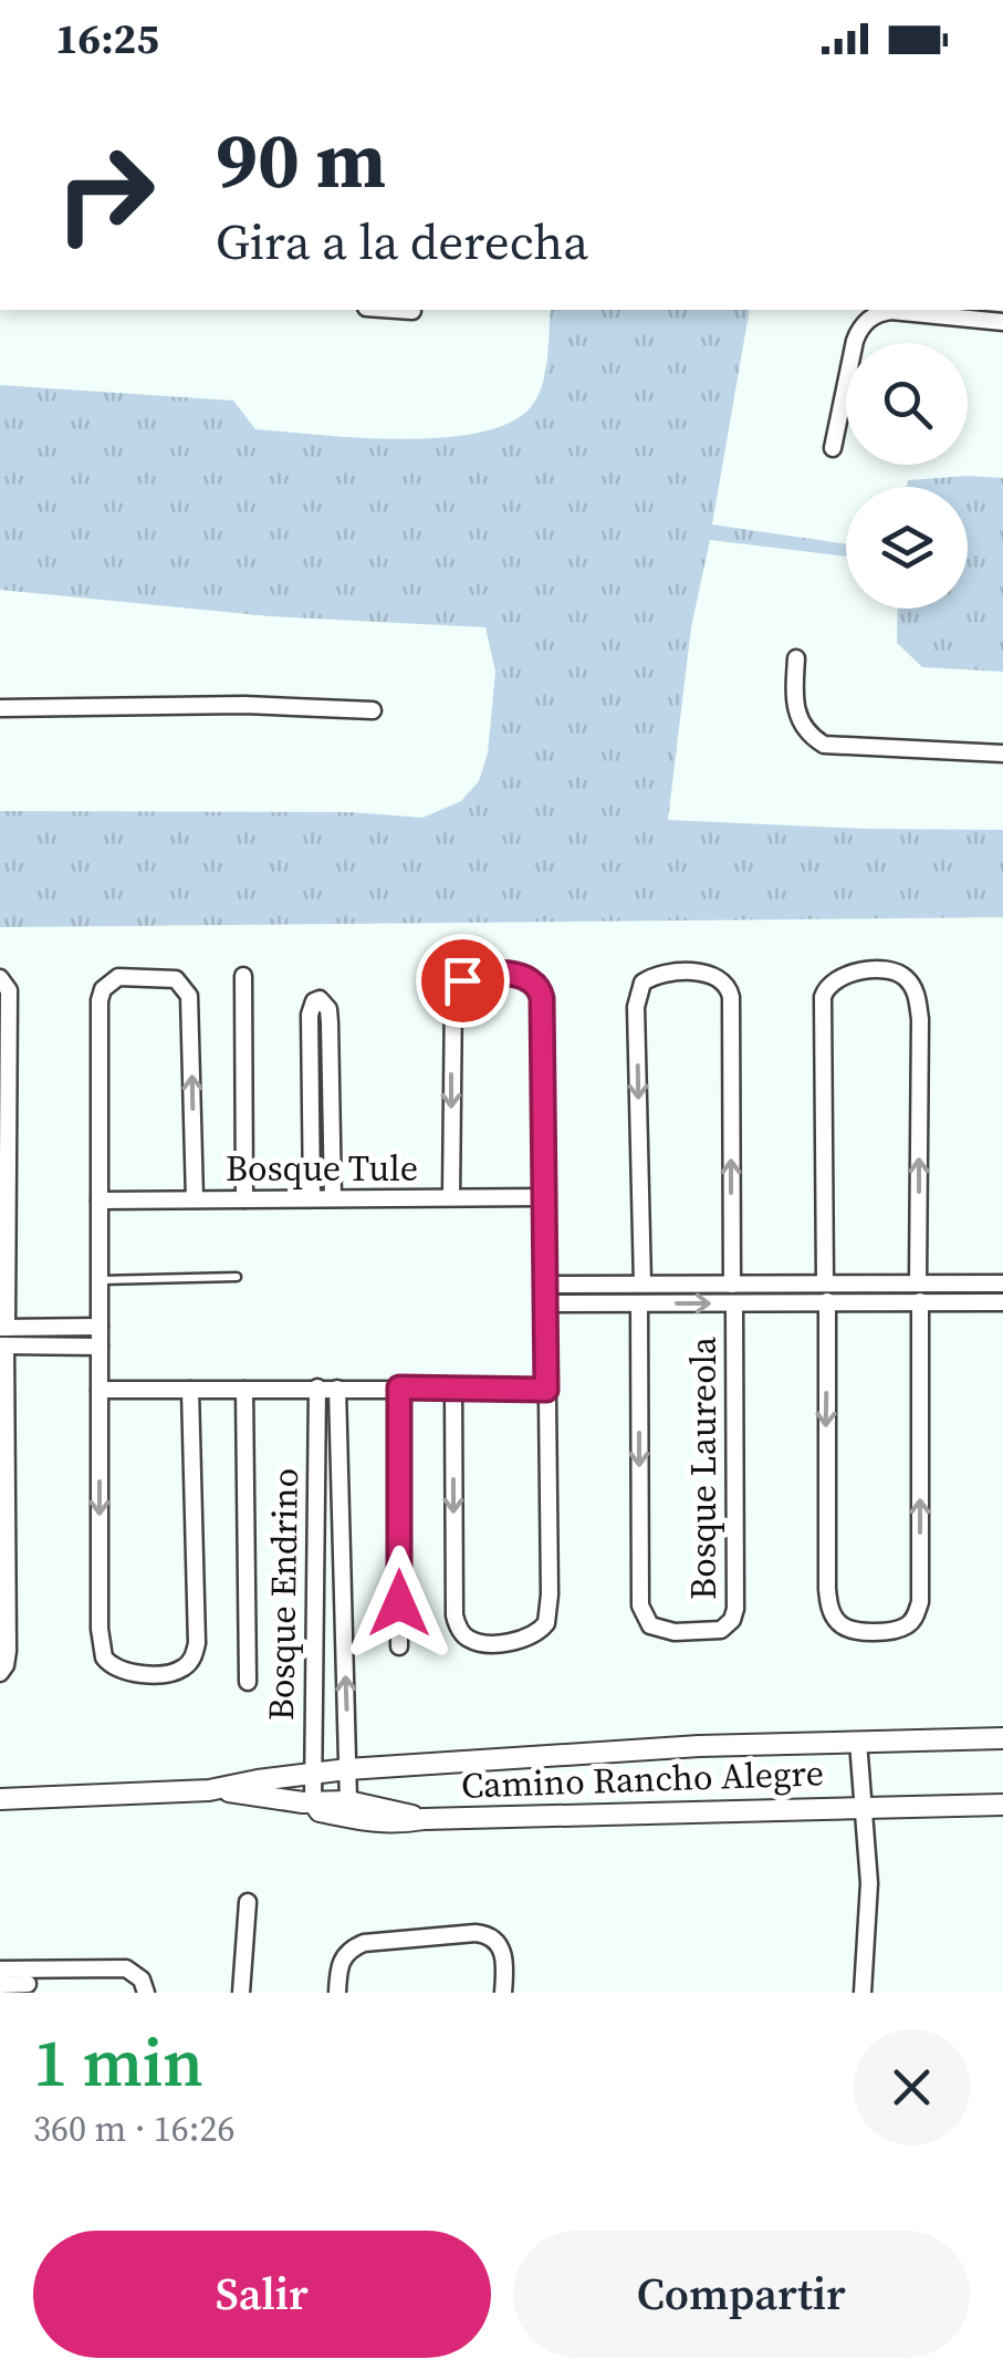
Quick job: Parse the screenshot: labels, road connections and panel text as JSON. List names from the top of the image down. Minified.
{"streets":{"street":["Bosque Tule","Bosque Laureola","Bosque Endrino","Camino Rancho Alegre"]},"crossings":[["Bosque Endrino","Camino Rancho Alegre"]],"page":{"status":"16:25","turn":["90 m","Gira a la derecha"],"heading":["1 min","360 m · 16:26"],"buttons":["Salir","Compartir"]}}
